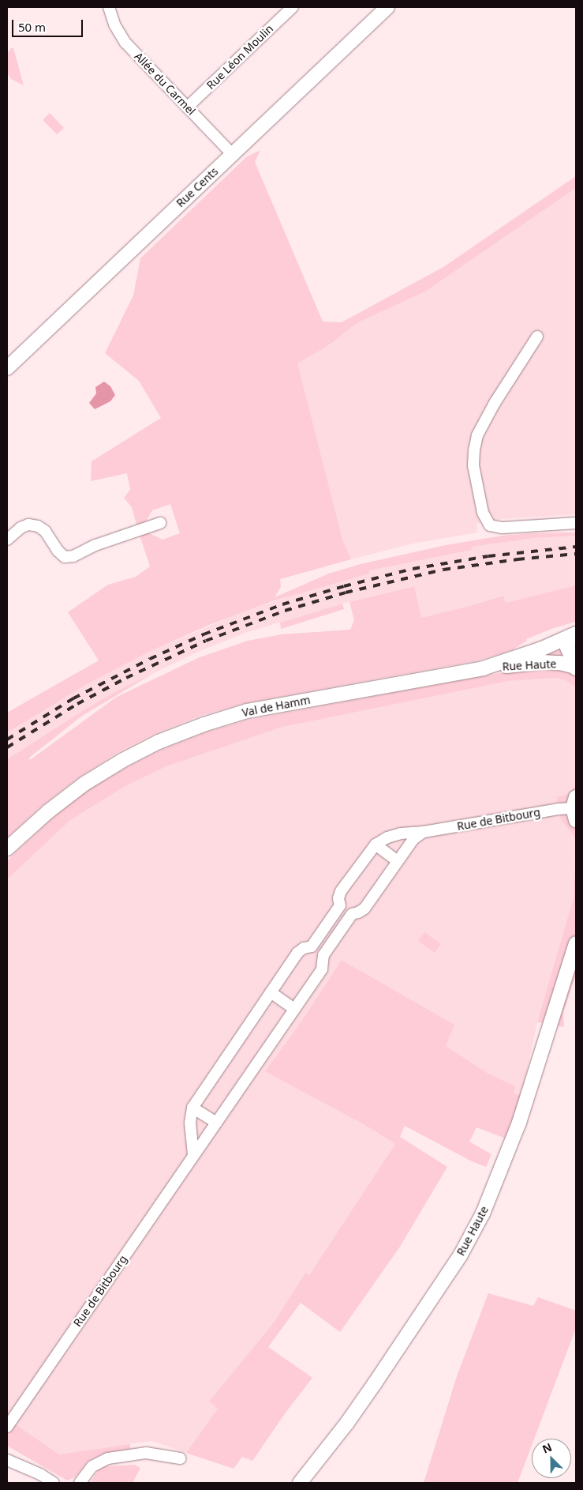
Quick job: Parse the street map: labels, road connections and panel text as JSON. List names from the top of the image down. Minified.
{"streets":{"main road":["Rue Cents","Rue Haute","Val de Hamm"],"street":["Rue Léon Moulin","Allée du Carmel","Rue de Bitbourg"]},"crossings":[["Rue Léon Moulin","Allée du Carmel"],["Allée du Carmel","Rue Cents"],["Rue Haute","Val de Hamm"]],"scale_bar":"50 m","north":"top left"}
